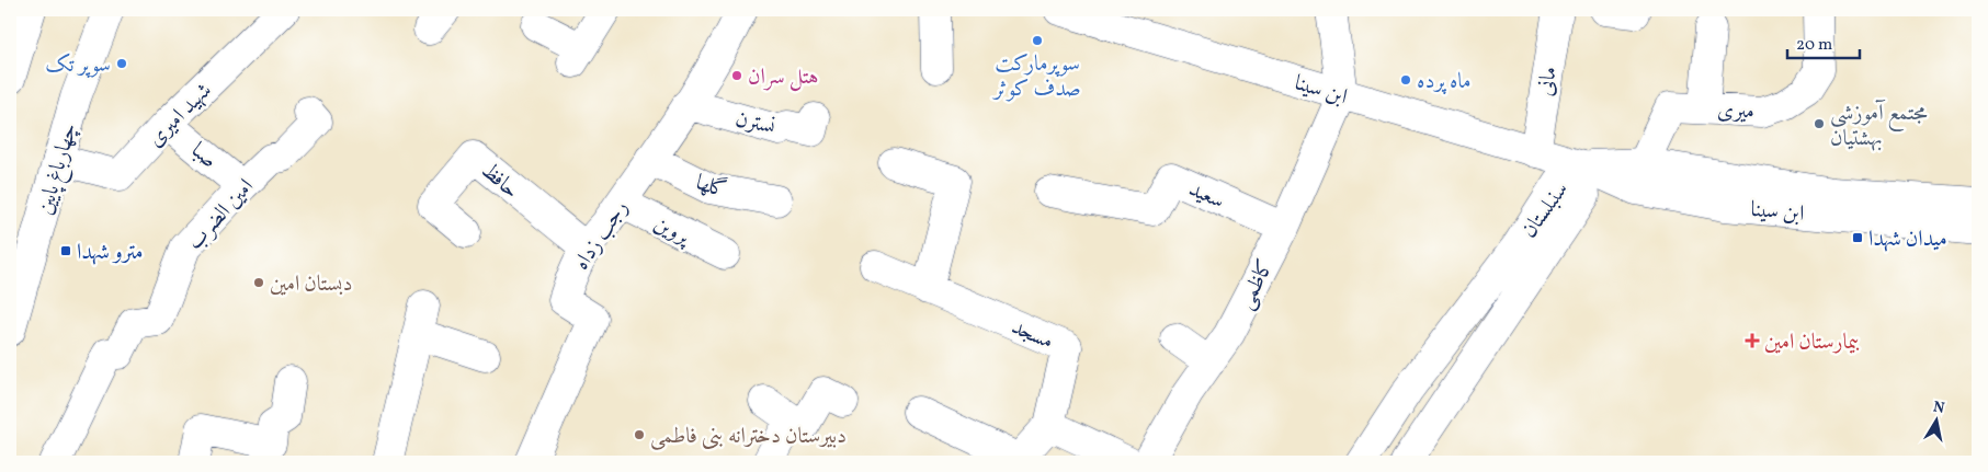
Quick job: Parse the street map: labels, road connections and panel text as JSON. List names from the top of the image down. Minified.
{"streets":{"street":["مانی","ابن سینا","میری","شهید امیری","نسترن","صبا","چهارباغ پایین","حافظ","گلها","سعید","سنبلستان","امین الضرب","پروین","رجب زداه","کاظمی","مسجد"]},"crossings":[["مانی","ابن سینا"],["ابن سینا","میری"],["ابن سینا","سنبلستان"],["ابن سینا","کاظمی"],["شهید امیری","صبا"],["شهید امیری","چهارباغ پایین"],["نسترن","رجب زداه"],["صبا","امین الضرب"],["حافظ","رجب زداه"],["گلها","رجب زداه"],["سعید","کاظمی"],["پروین","رجب زداه"]],"places":{"other":["سوپرمارکت صدف کوثر","سوپر تک","هتل سران","ماه پرده","مجتمع آموزشی بهشتیان","دبستان امین","دبیرستان دخترانه بنی فاطمی"],"transit":["میدان شهدا","مترو شهدا"],"health":["بیمارستان امین"]},"scale_bar":"20 m","north":"top"}
